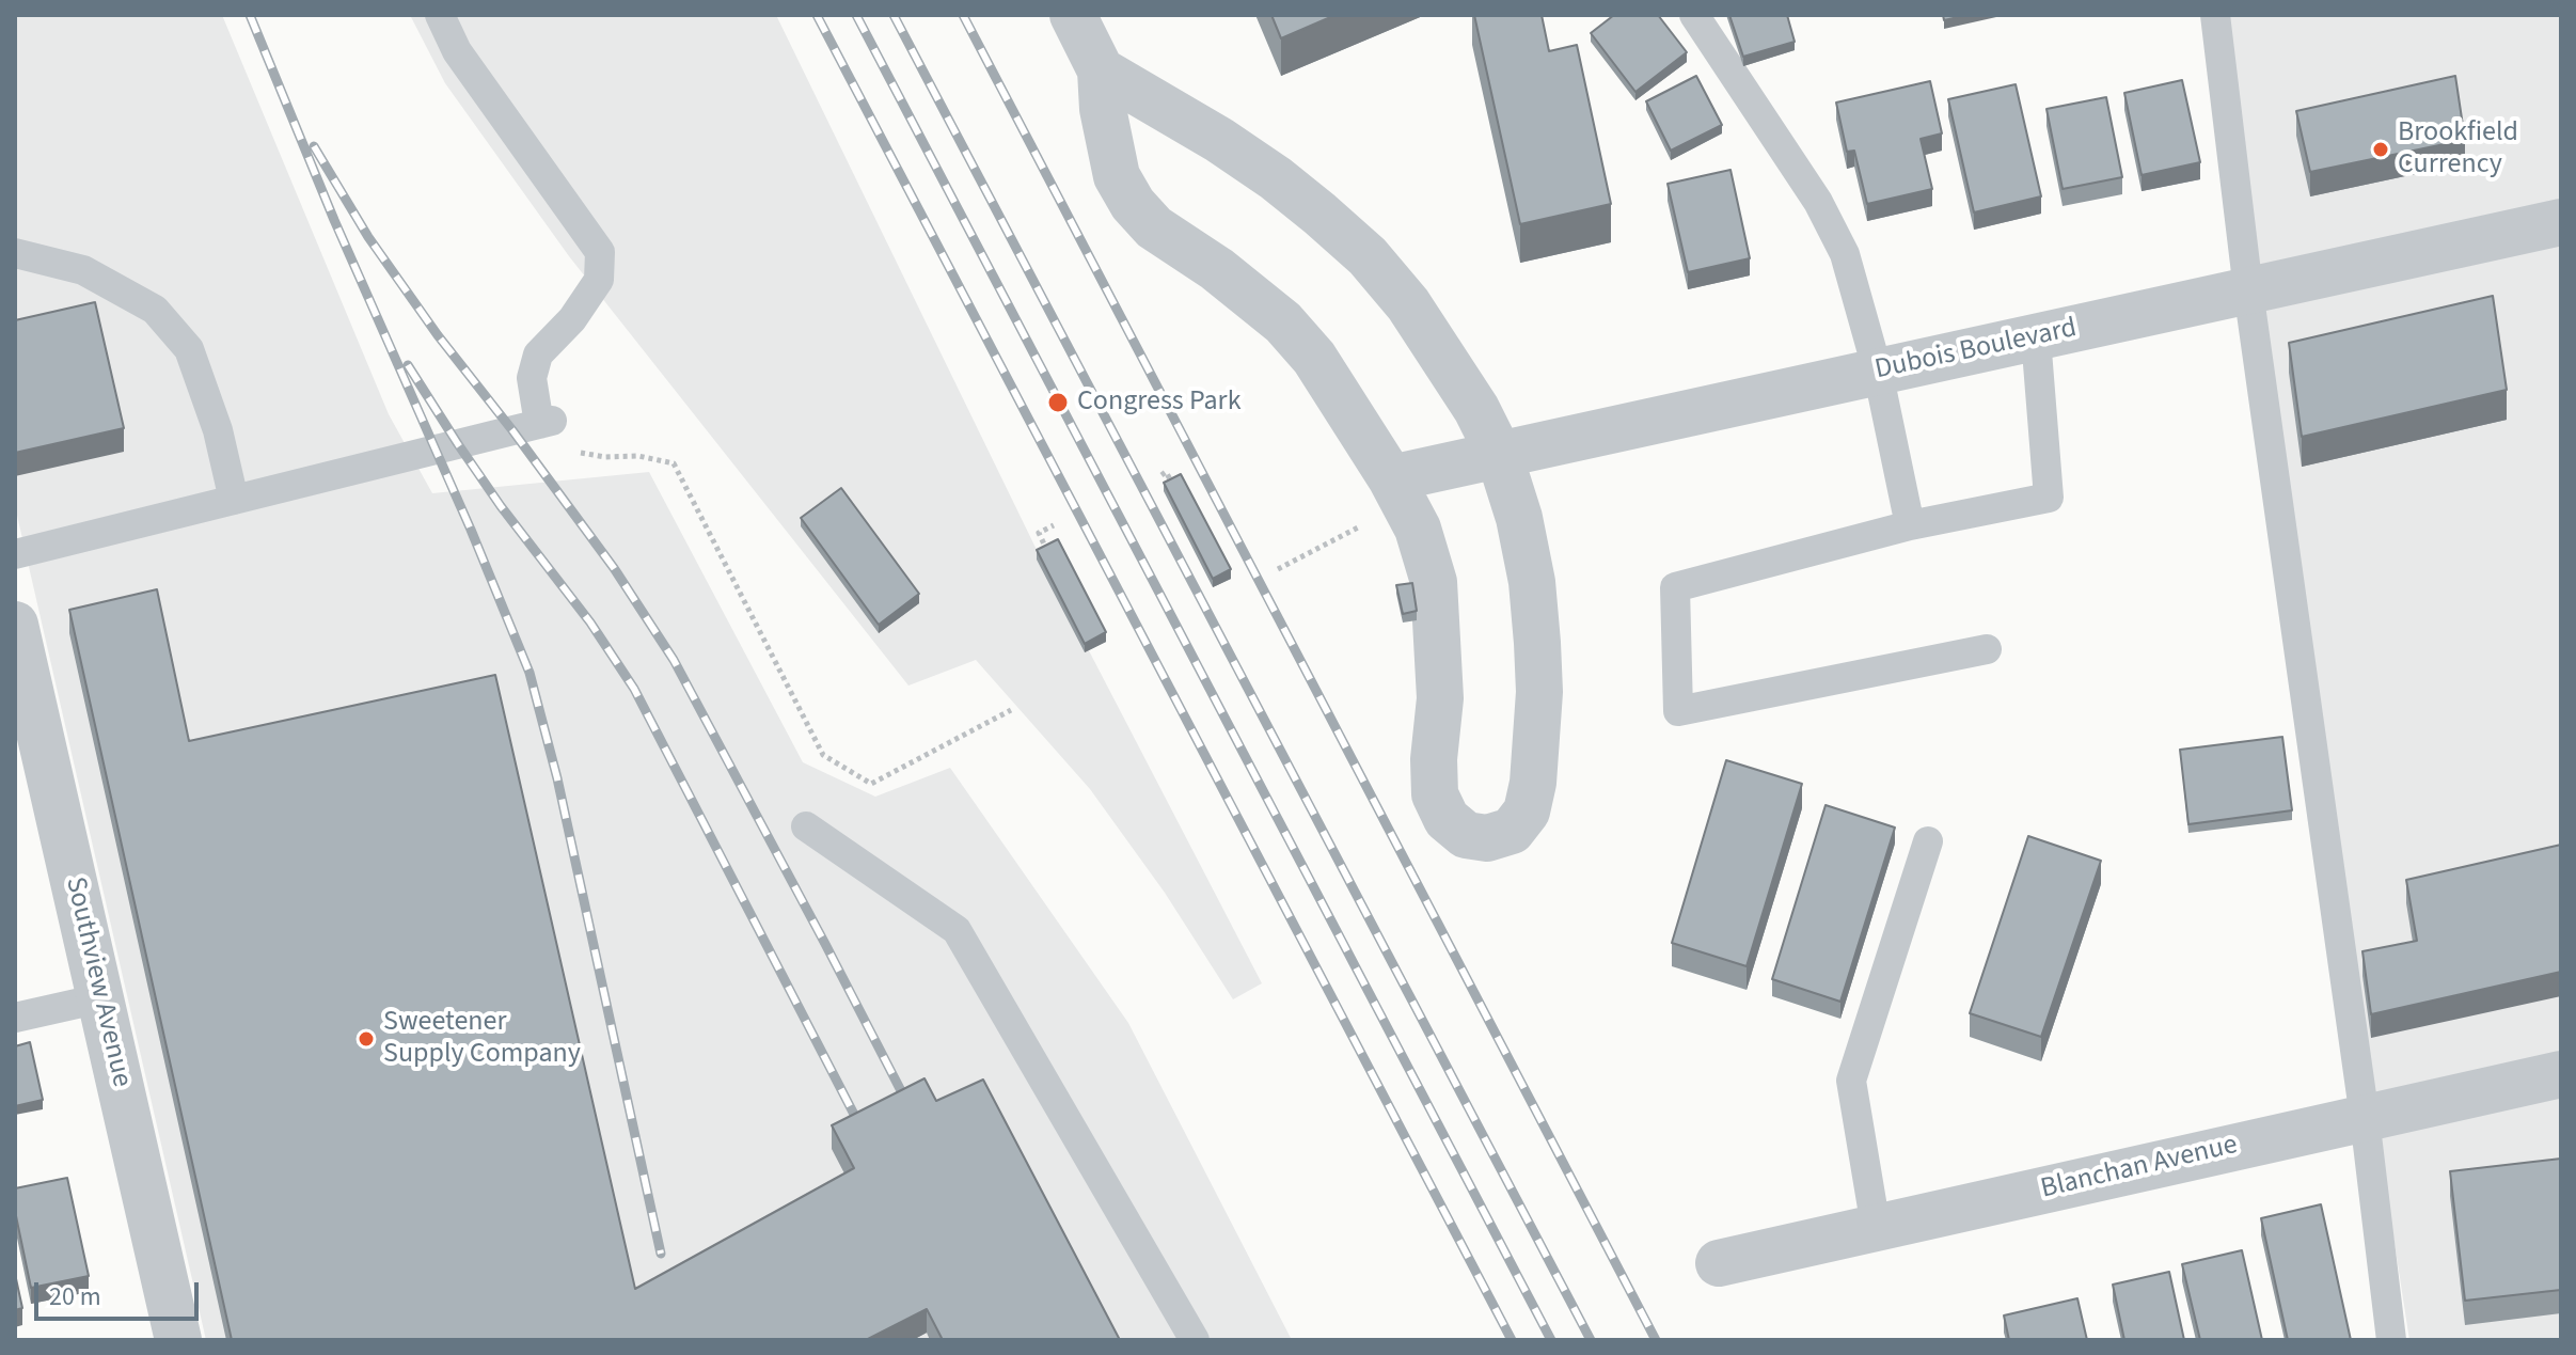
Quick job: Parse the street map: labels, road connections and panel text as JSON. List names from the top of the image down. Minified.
{"streets":{"street":["Dubois Boulevard","Southview Avenue","Blanchan Avenue"]},"places":["Brookfield Currency","Congress Park","Sweetener Supply Company"],"scale_bar":"20 m"}
